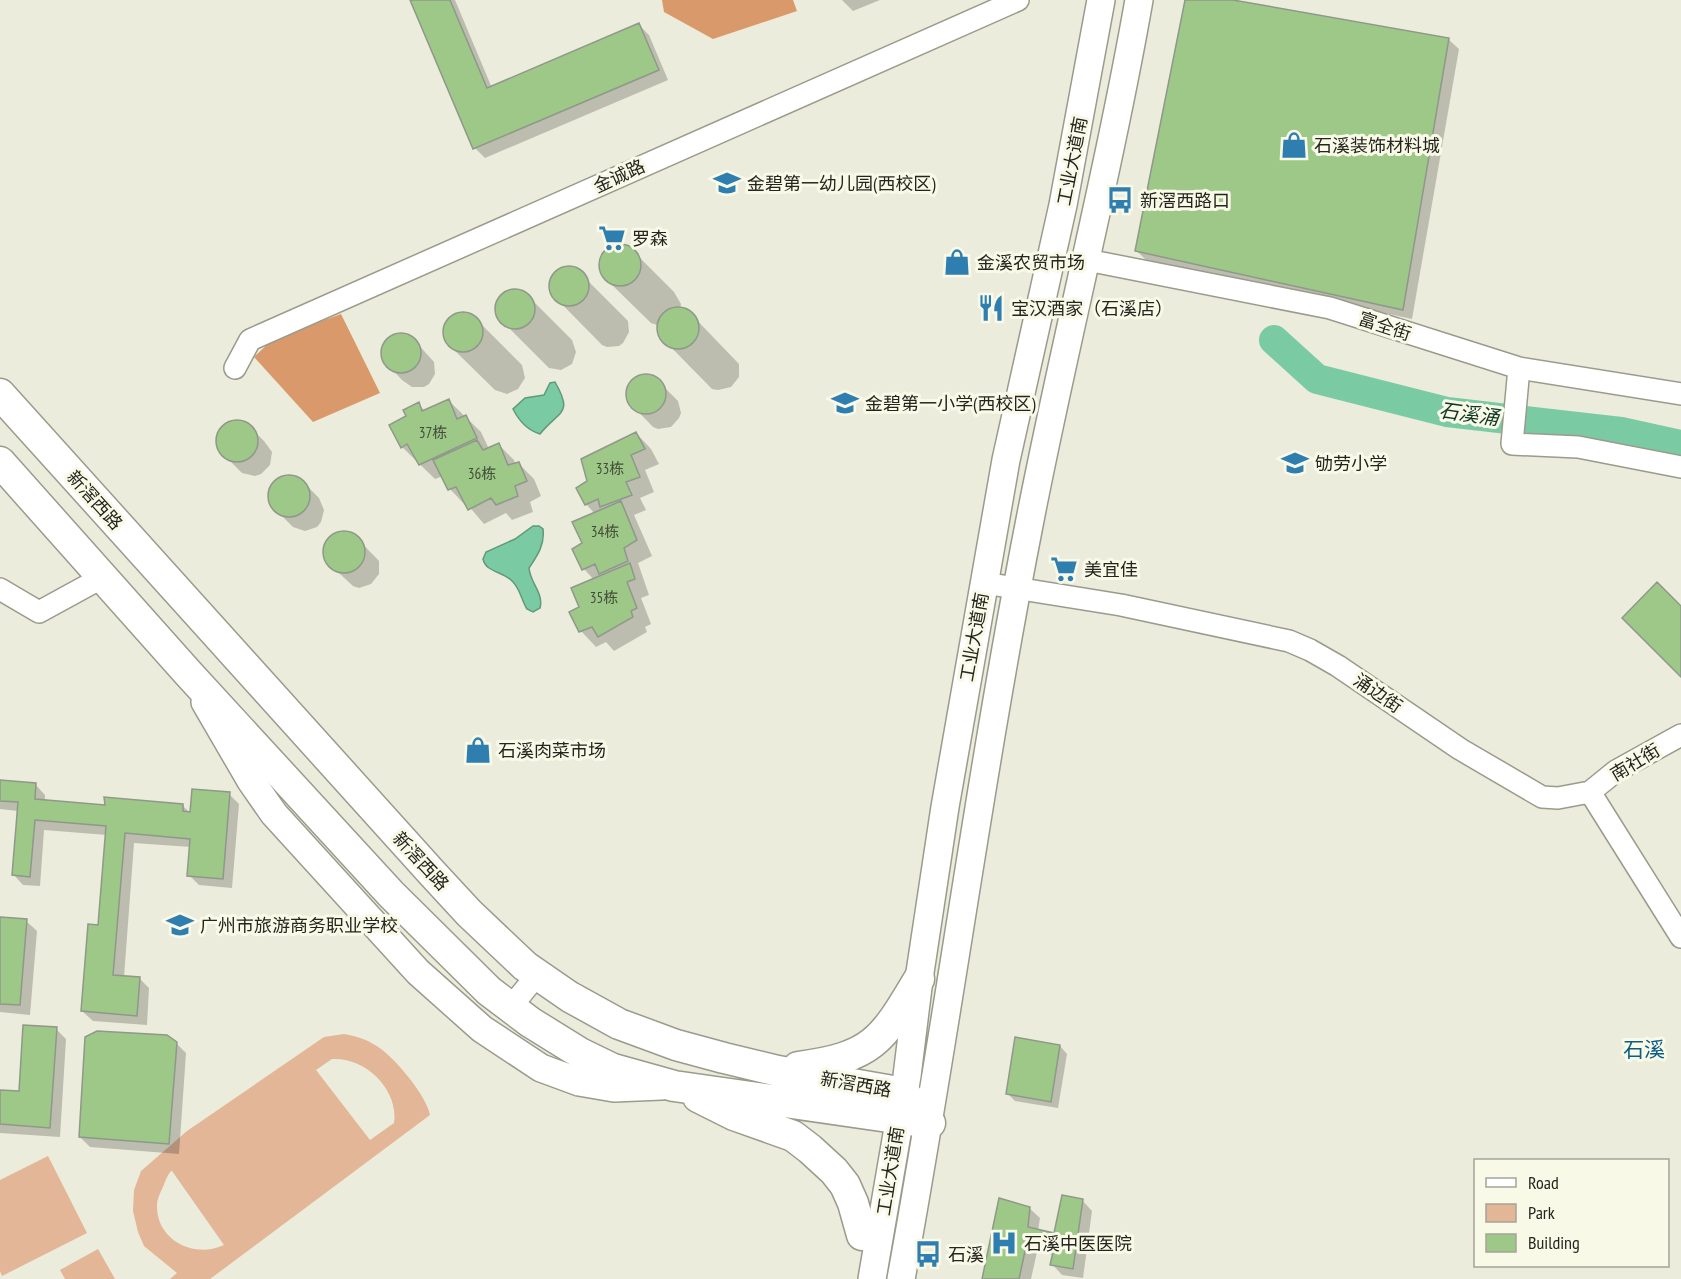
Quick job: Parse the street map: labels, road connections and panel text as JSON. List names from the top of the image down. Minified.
{"streets":{"highway":["新滘西路"],"main road":["工业大道南"],"street":["金诚路","富全街","涌边街","南社街"]},"crossings":[["工业大道南","新滘西路"],["工业大道南","涌边街"],["涌边街","南社街"]],"districts":["石溪"],"water":["石溪涌"],"places":{"shop":["石溪装饰材料城","金溪农贸市场","石溪肉菜市场"],"school or university":["金碧第一幼儿园(西校区)","金碧第一小学(西校区)","劬劳小学","广州市旅游商务职业学校"],"bus stop":["新滘西路口","石溪"],"supermarket":["罗森","美宜佳"],"restaurant":["宝汉酒家（石溪店）"],"hospital":["石溪中医医院"]},"house_numbers":["37栋","33栋","36栋","34栋","35栋"],"legend":["Road","Park","Building"]}
